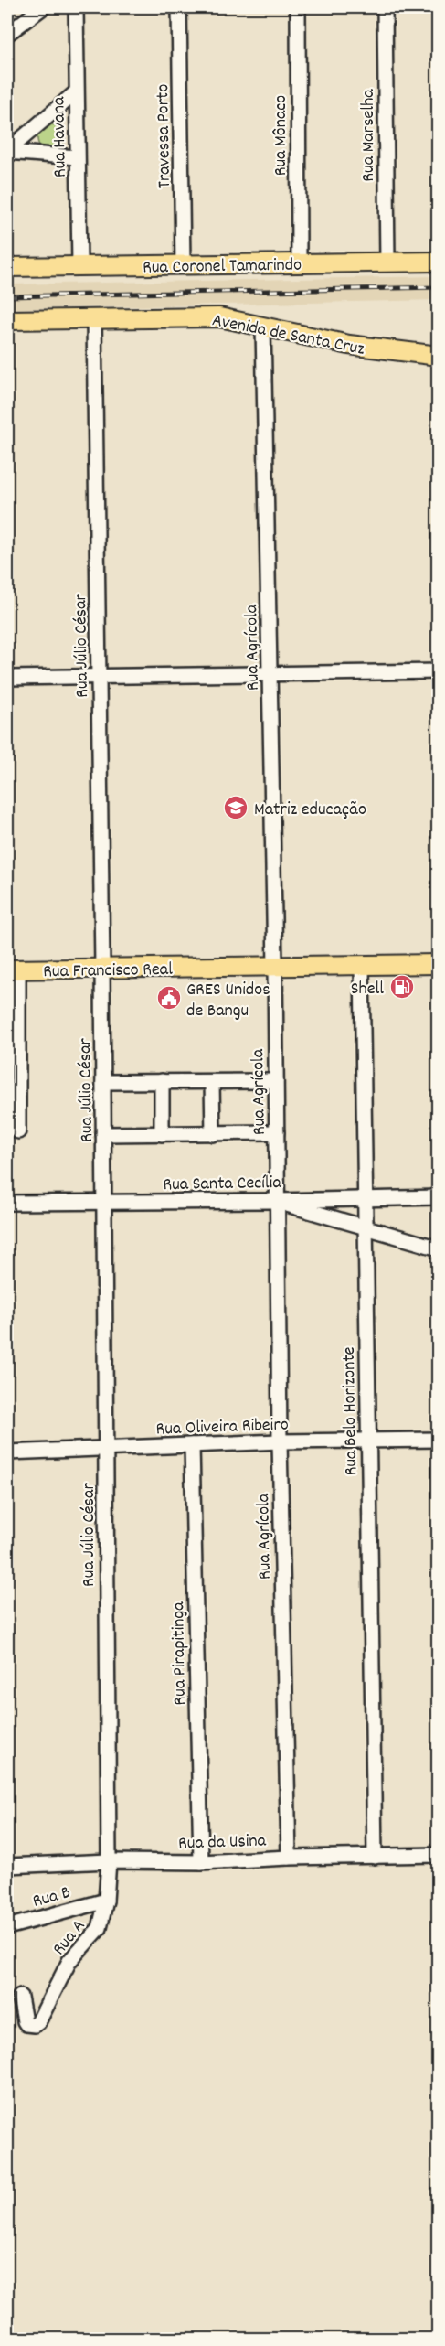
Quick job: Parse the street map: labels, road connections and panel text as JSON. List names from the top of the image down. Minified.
{"streets":{"main road":["Rua Coronel Tamarindo","Avenida de Santa Cruz","Rua Francisco Real"],"street":["Rua Mônaco","Rua Marselha","Travessa Porto","Rua Havana","Rua Júlio César","Rua Agrícola","Rua Santa Cecília","Rua Belo Horizonte","Rua Oliveira Ribeiro","Rua Pirapitinga","Rua da Usina","Rua B","Rua A"]},"crossings":[["Rua Mônaco","Rua Coronel Tamarindo"],["Rua Marselha","Rua Coronel Tamarindo"],["Travessa Porto","Rua Coronel Tamarindo"],["Rua Havana","Rua Coronel Tamarindo"],["Avenida de Santa Cruz","Rua Júlio César"],["Avenida de Santa Cruz","Rua Agrícola"],["Rua Júlio César","Rua Francisco Real"],["Rua Júlio César","Rua Santa Cecília"],["Rua Júlio César","Rua Oliveira Ribeiro"],["Rua Júlio César","Rua da Usina"],["Rua Júlio César","Rua A"],["Rua Agrícola","Rua Francisco Real"],["Rua Agrícola","Rua Santa Cecília"],["Rua Agrícola","Rua Oliveira Ribeiro"],["Rua Agrícola","Rua da Usina"],["Rua Francisco Real","Rua Belo Horizonte"],["Rua Santa Cecília","Rua Belo Horizonte"],["Rua Belo Horizonte","Rua Oliveira Ribeiro"],["Rua Belo Horizonte","Rua da Usina"],["Rua Oliveira Ribeiro","Rua Pirapitinga"],["Rua Pirapitinga","Rua da Usina"],["Rua da Usina","Rua A"],["Rua B","Rua A"]],"places":{"school or university":["Matriz educação"],"fuel station":["Shell"],"public building":["GRES Unidos de Bangu"]}}
